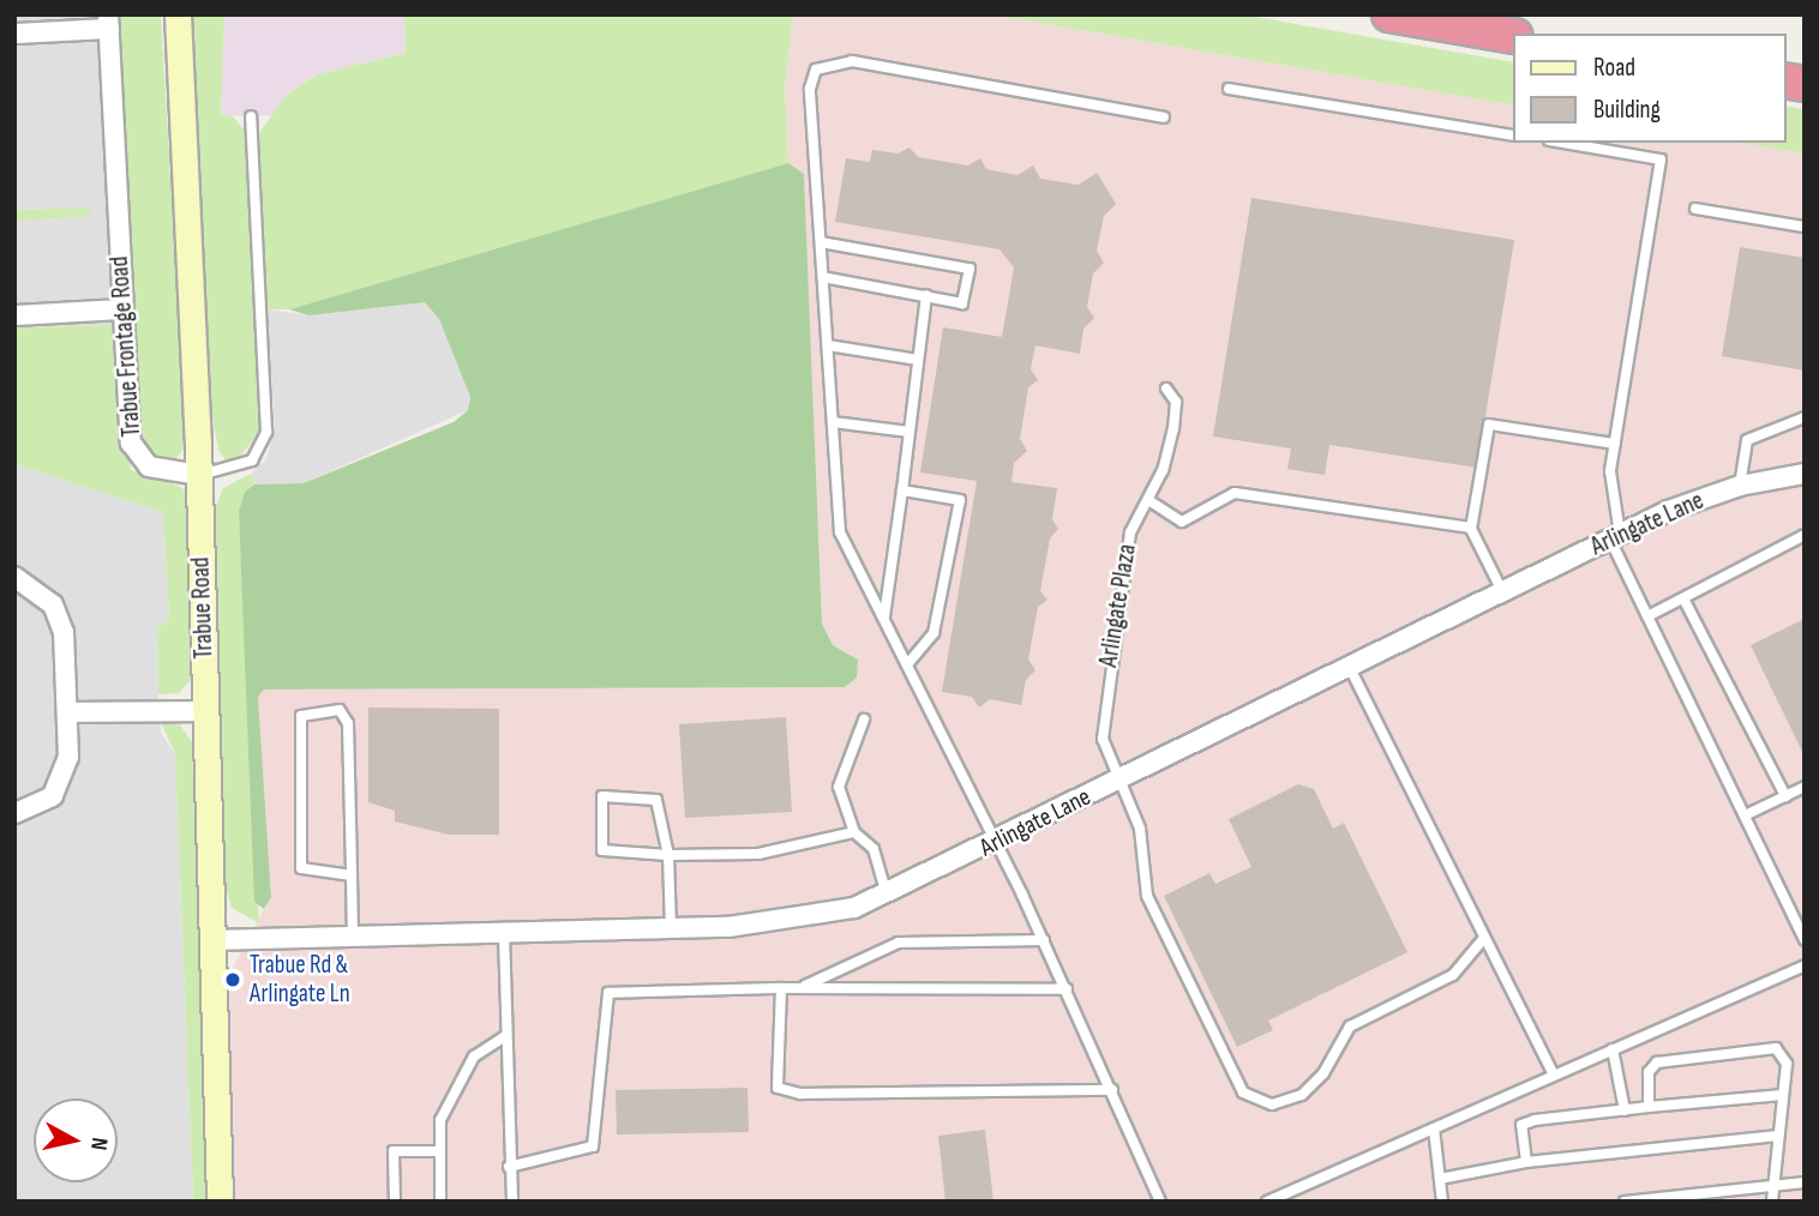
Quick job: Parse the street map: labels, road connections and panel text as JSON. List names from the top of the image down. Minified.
{"streets":{"main road":["Trabue Road"],"street":["Trabue Frontage Road","Arlingate Lane"],"lane":["Arlingate Plaza"]},"crossings":[["Trabue Frontage Road","Trabue Road"],["Arlingate Lane","Arlingate Plaza"],["Arlingate Lane","Trabue Road"]],"places":["Trabue Rd & Arlingate Ln"],"legend":["Road","Building"],"north":"right"}
